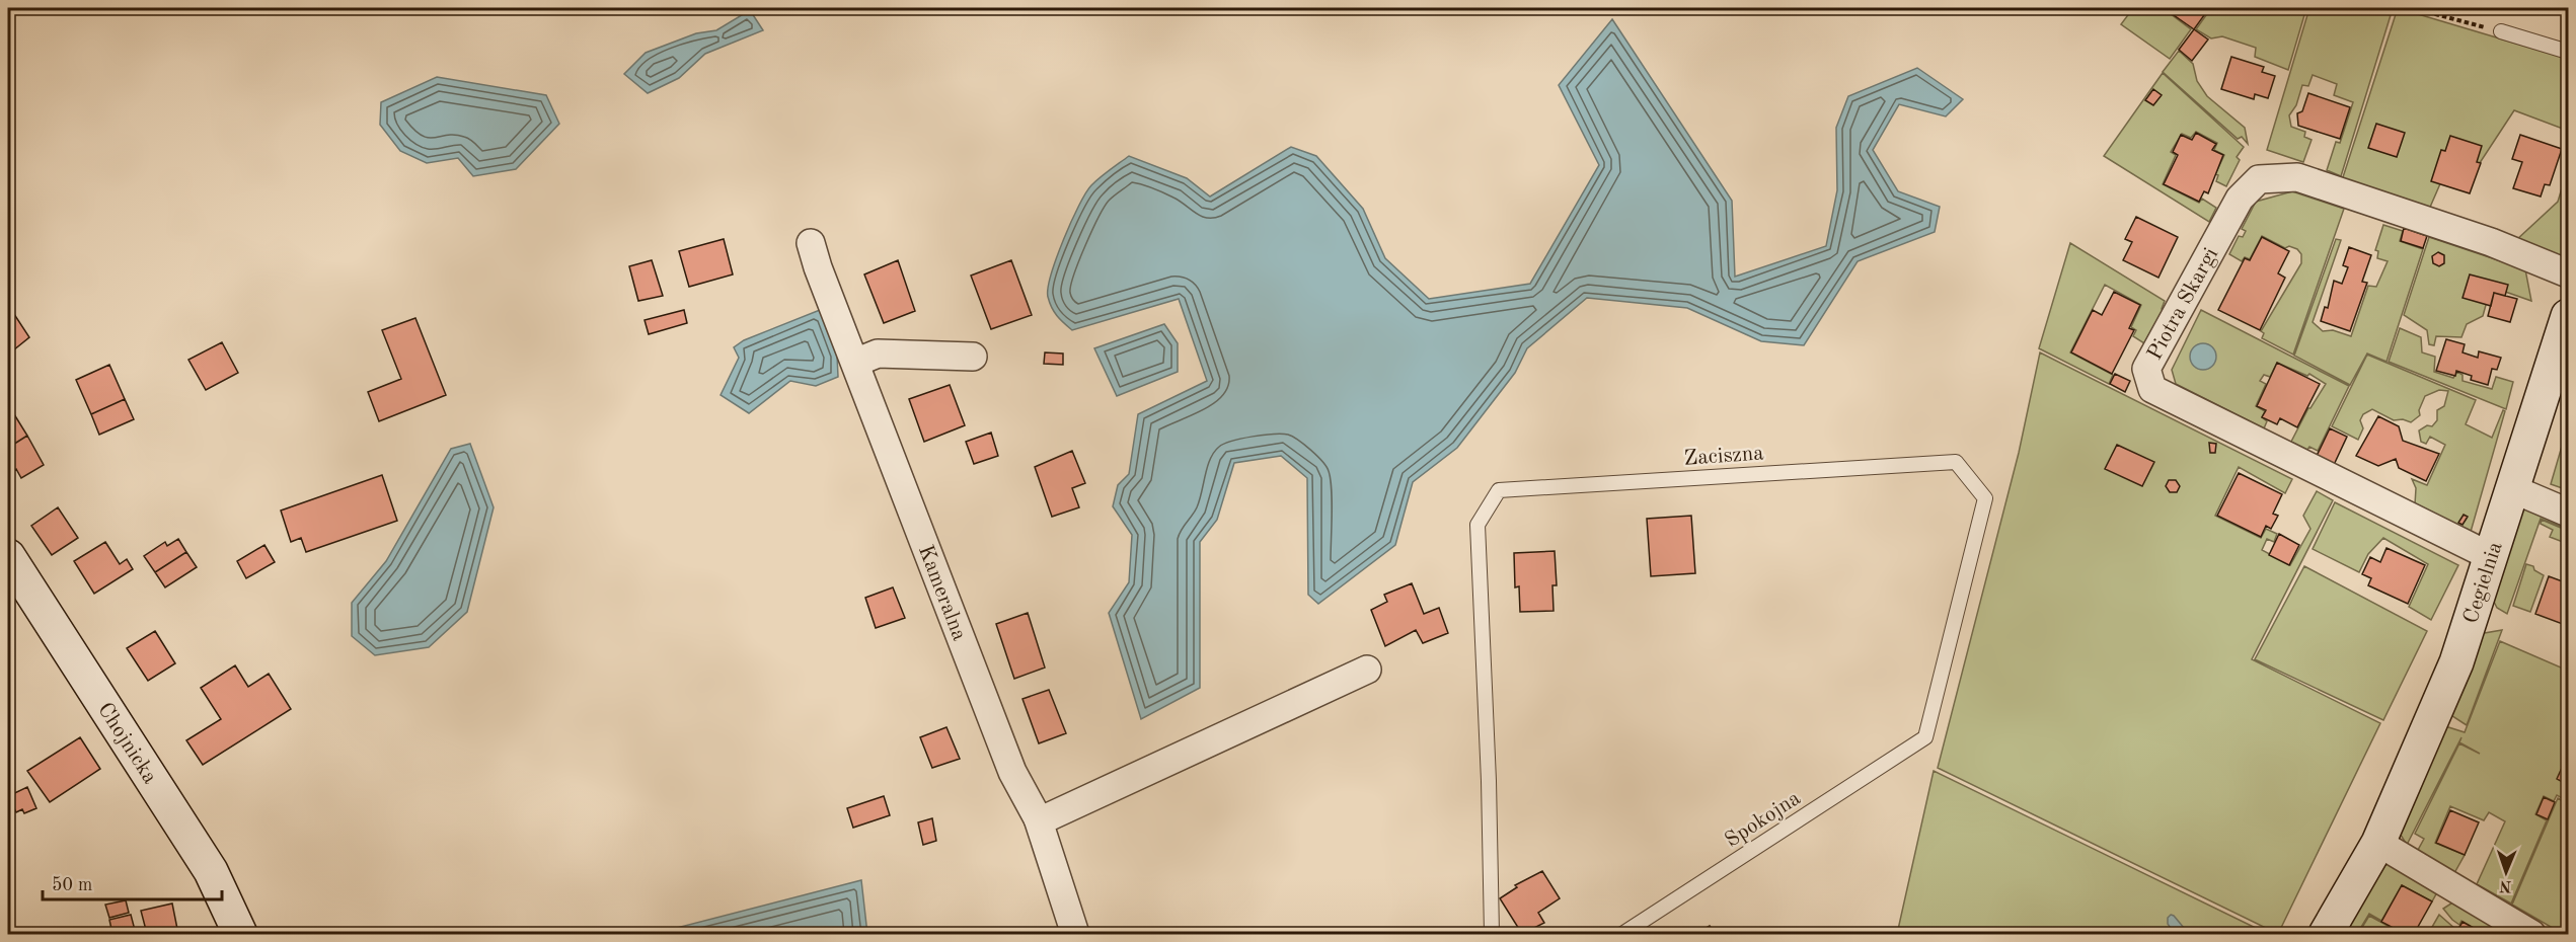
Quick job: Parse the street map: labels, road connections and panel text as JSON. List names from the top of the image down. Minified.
{"streets":{"street":["Piotra Skargi","Cegielnia","Kameralna","Chojnicka"],"lane":["Zaciszna","Spokojna"]},"crossings":[["Piotra Skargi","Cegielnia"],["Zaciszna","Spokojna"]],"scale_bar":"50 m","north":"bottom"}
